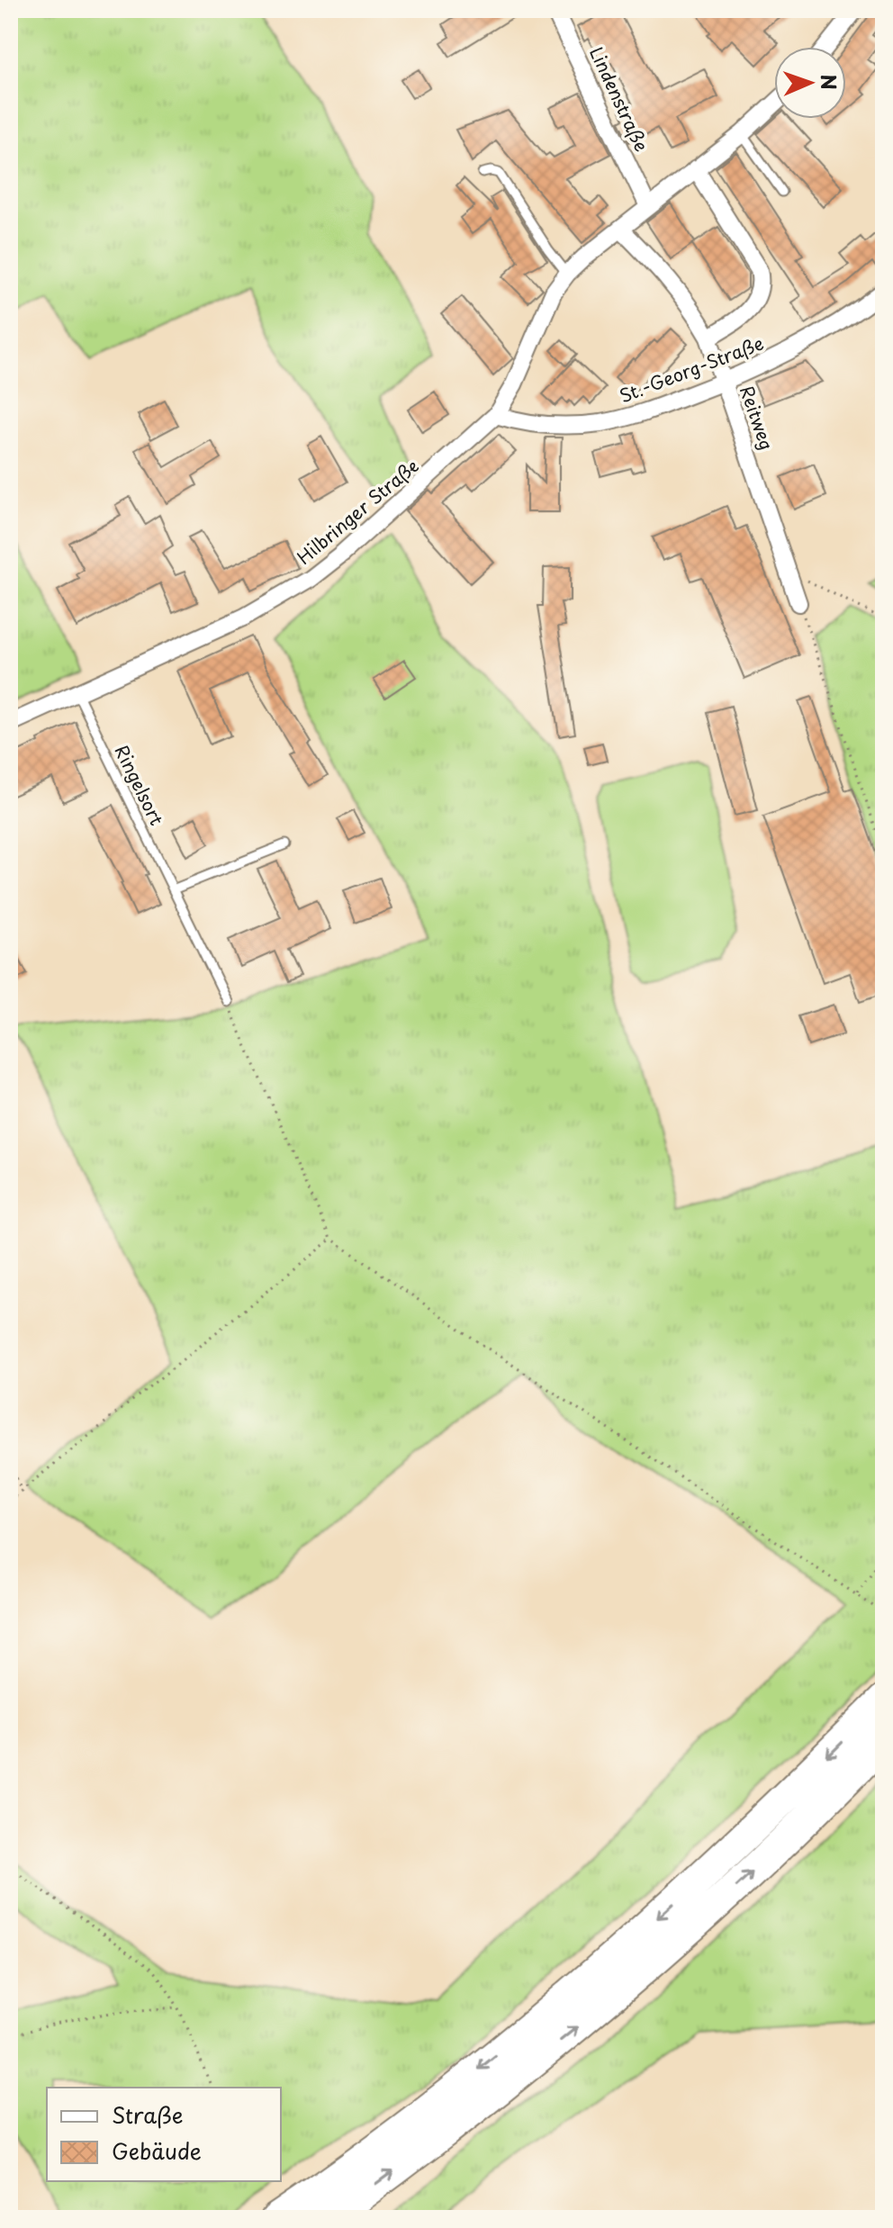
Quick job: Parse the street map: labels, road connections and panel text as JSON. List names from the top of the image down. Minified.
{"streets":{"street":["Lindenstraße","St.-Georg-Straße","Reitweg","Hilbringer Straße"],"lane":["Ringelsort"]},"crossings":[["Lindenstraße","Hilbringer Straße"],["St.-Georg-Straße","Reitweg"],["St.-Georg-Straße","Hilbringer Straße"],["Reitweg","Hilbringer Straße"],["Hilbringer Straße","Ringelsort"]],"legend":["Straße","Gebäude"],"north":"right"}
